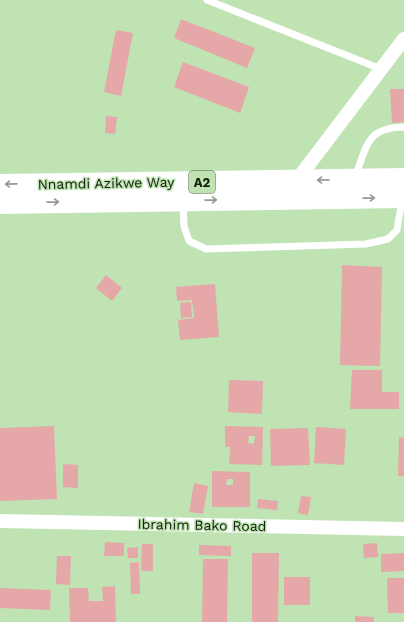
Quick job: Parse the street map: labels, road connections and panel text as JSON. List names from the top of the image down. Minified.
{"streets":{"highway":["A2","Nnamdi Azikwe Way"],"street":["Ibrahim Bako Road"]}}
